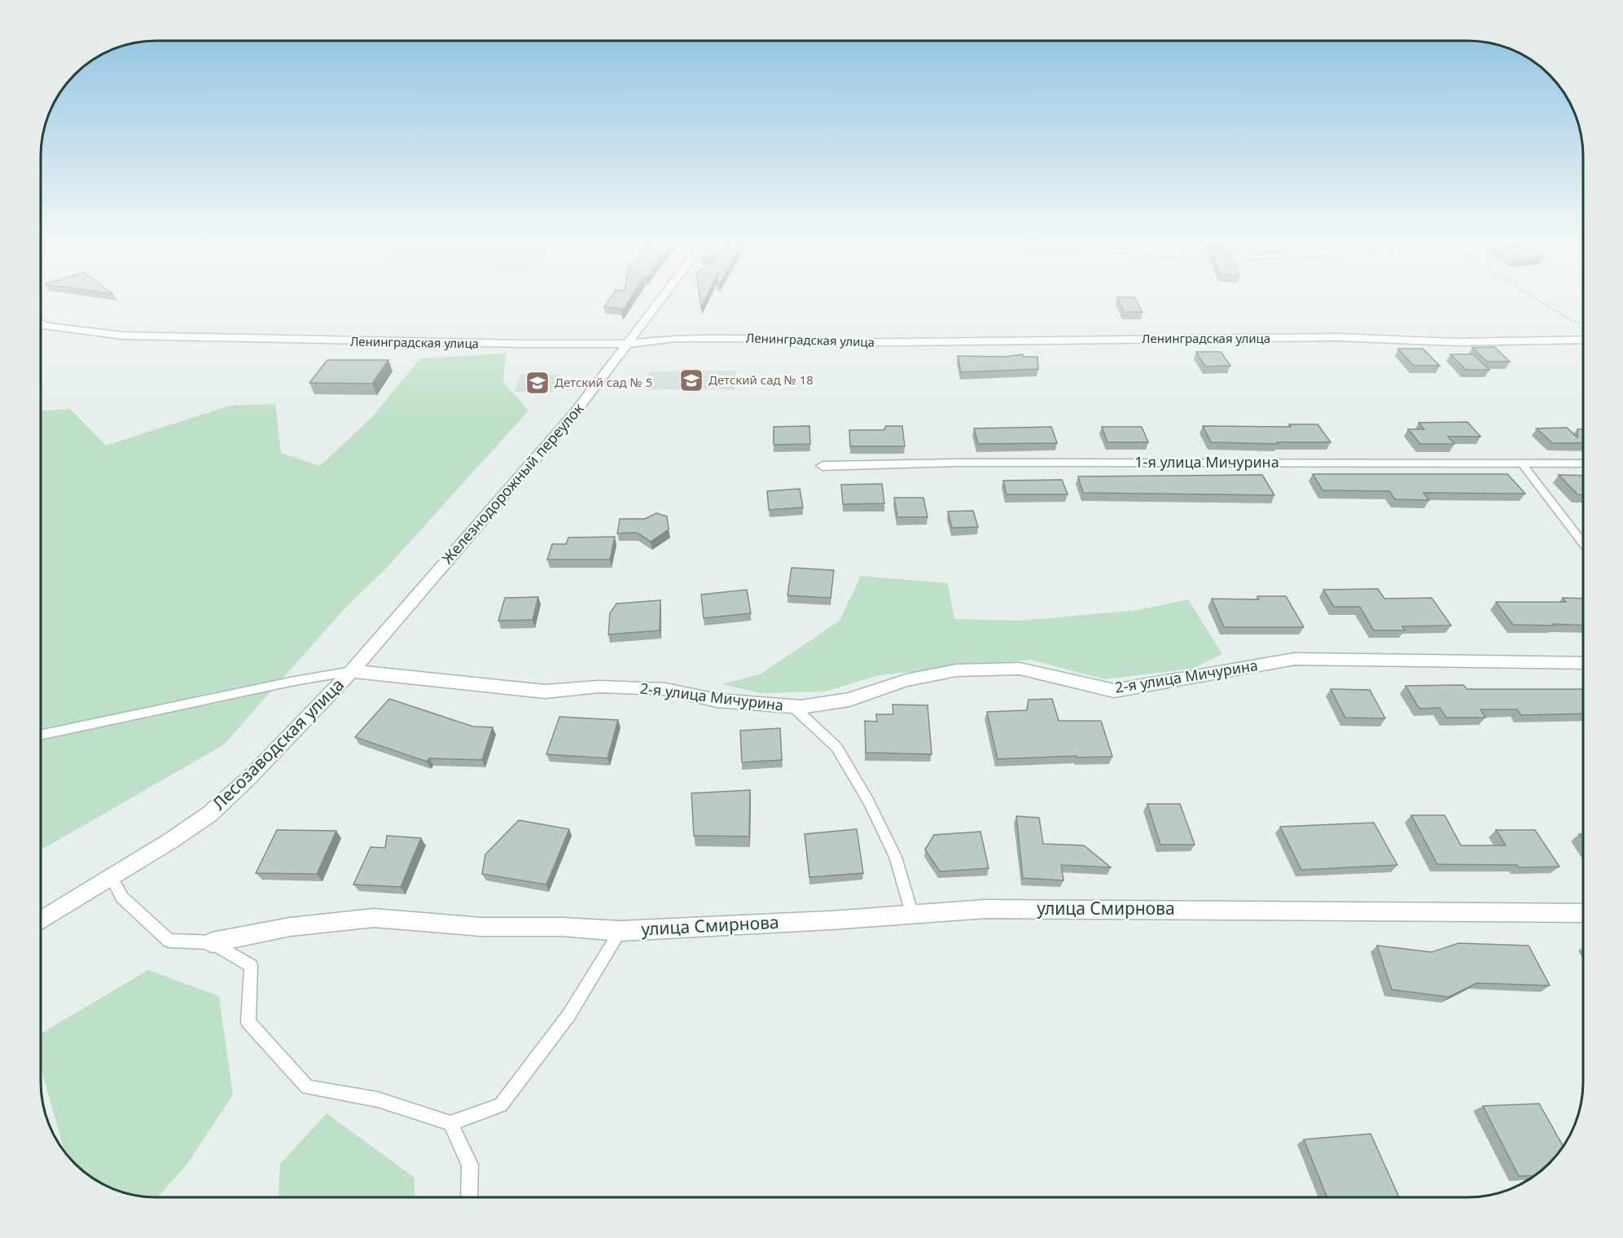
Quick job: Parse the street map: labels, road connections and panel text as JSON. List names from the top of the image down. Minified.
{"streets":{"street":["Ленинградская улица","1-я улица Мичурина","Железнодорожный переулок","2-я улица Мичурина","Лесозаводская улица","улица Смирнова"]},"crossings":[["Ленинградская улица","Железнодорожный переулок"],["Железнодорожный переулок","2-я улица Мичурина"],["Железнодорожный переулок","Лесозаводская улица"],["2-я улица Мичурина","Лесозаводская улица"]],"places":{"school or university":["Детский сад № 18","Детский сад № 5"]}}
